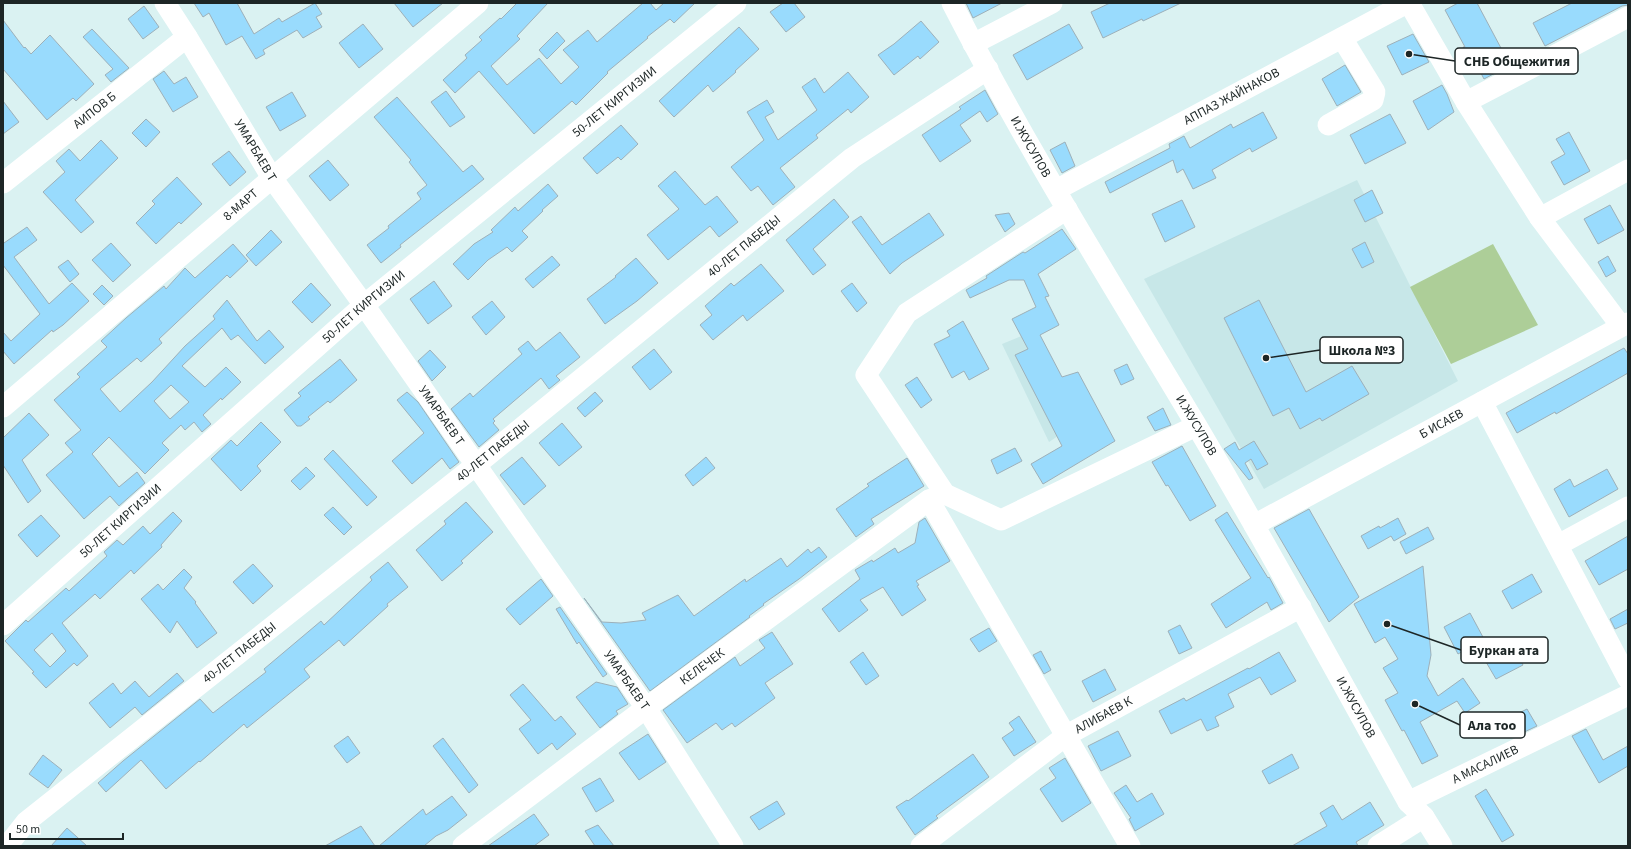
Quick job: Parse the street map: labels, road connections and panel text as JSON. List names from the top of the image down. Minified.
{"streets":{"street":["АППАЗ ЖАЙНАКОВ","50-ЛЕТ КИРГИЗИИ","АИПОВ Б","И.ЖУСУПОВ","УМАРБАЕВ Т","8-МАРТ","40-ЛЕТ ПАБЕДЫ","Б ИСАЕВ","КЕЛЕЧЕК","АЛИБАЕВ К","А МАСАЛИЕВ"]},"crossings":[["АППАЗ ЖАЙНАКОВ","И.ЖУСУПОВ"],["50-ЛЕТ КИРГИЗИИ","УМАРБАЕВ Т"],["АИПОВ Б","УМАРБАЕВ Т"],["И.ЖУСУПОВ","40-ЛЕТ ПАБЕДЫ"],["И.ЖУСУПОВ","Б ИСАЕВ"],["И.ЖУСУПОВ","АЛИБАЕВ К"],["И.ЖУСУПОВ","А МАСАЛИЕВ"],["УМАРБАЕВ Т","8-МАРТ"],["УМАРБАЕВ Т","40-ЛЕТ ПАБЕДЫ"],["УМАРБАЕВ Т","КЕЛЕЧЕК"]],"places":["СНБ Общежития","Школа №3","Буркан ата","Ала тоо"],"scale_bar":"50 m"}
